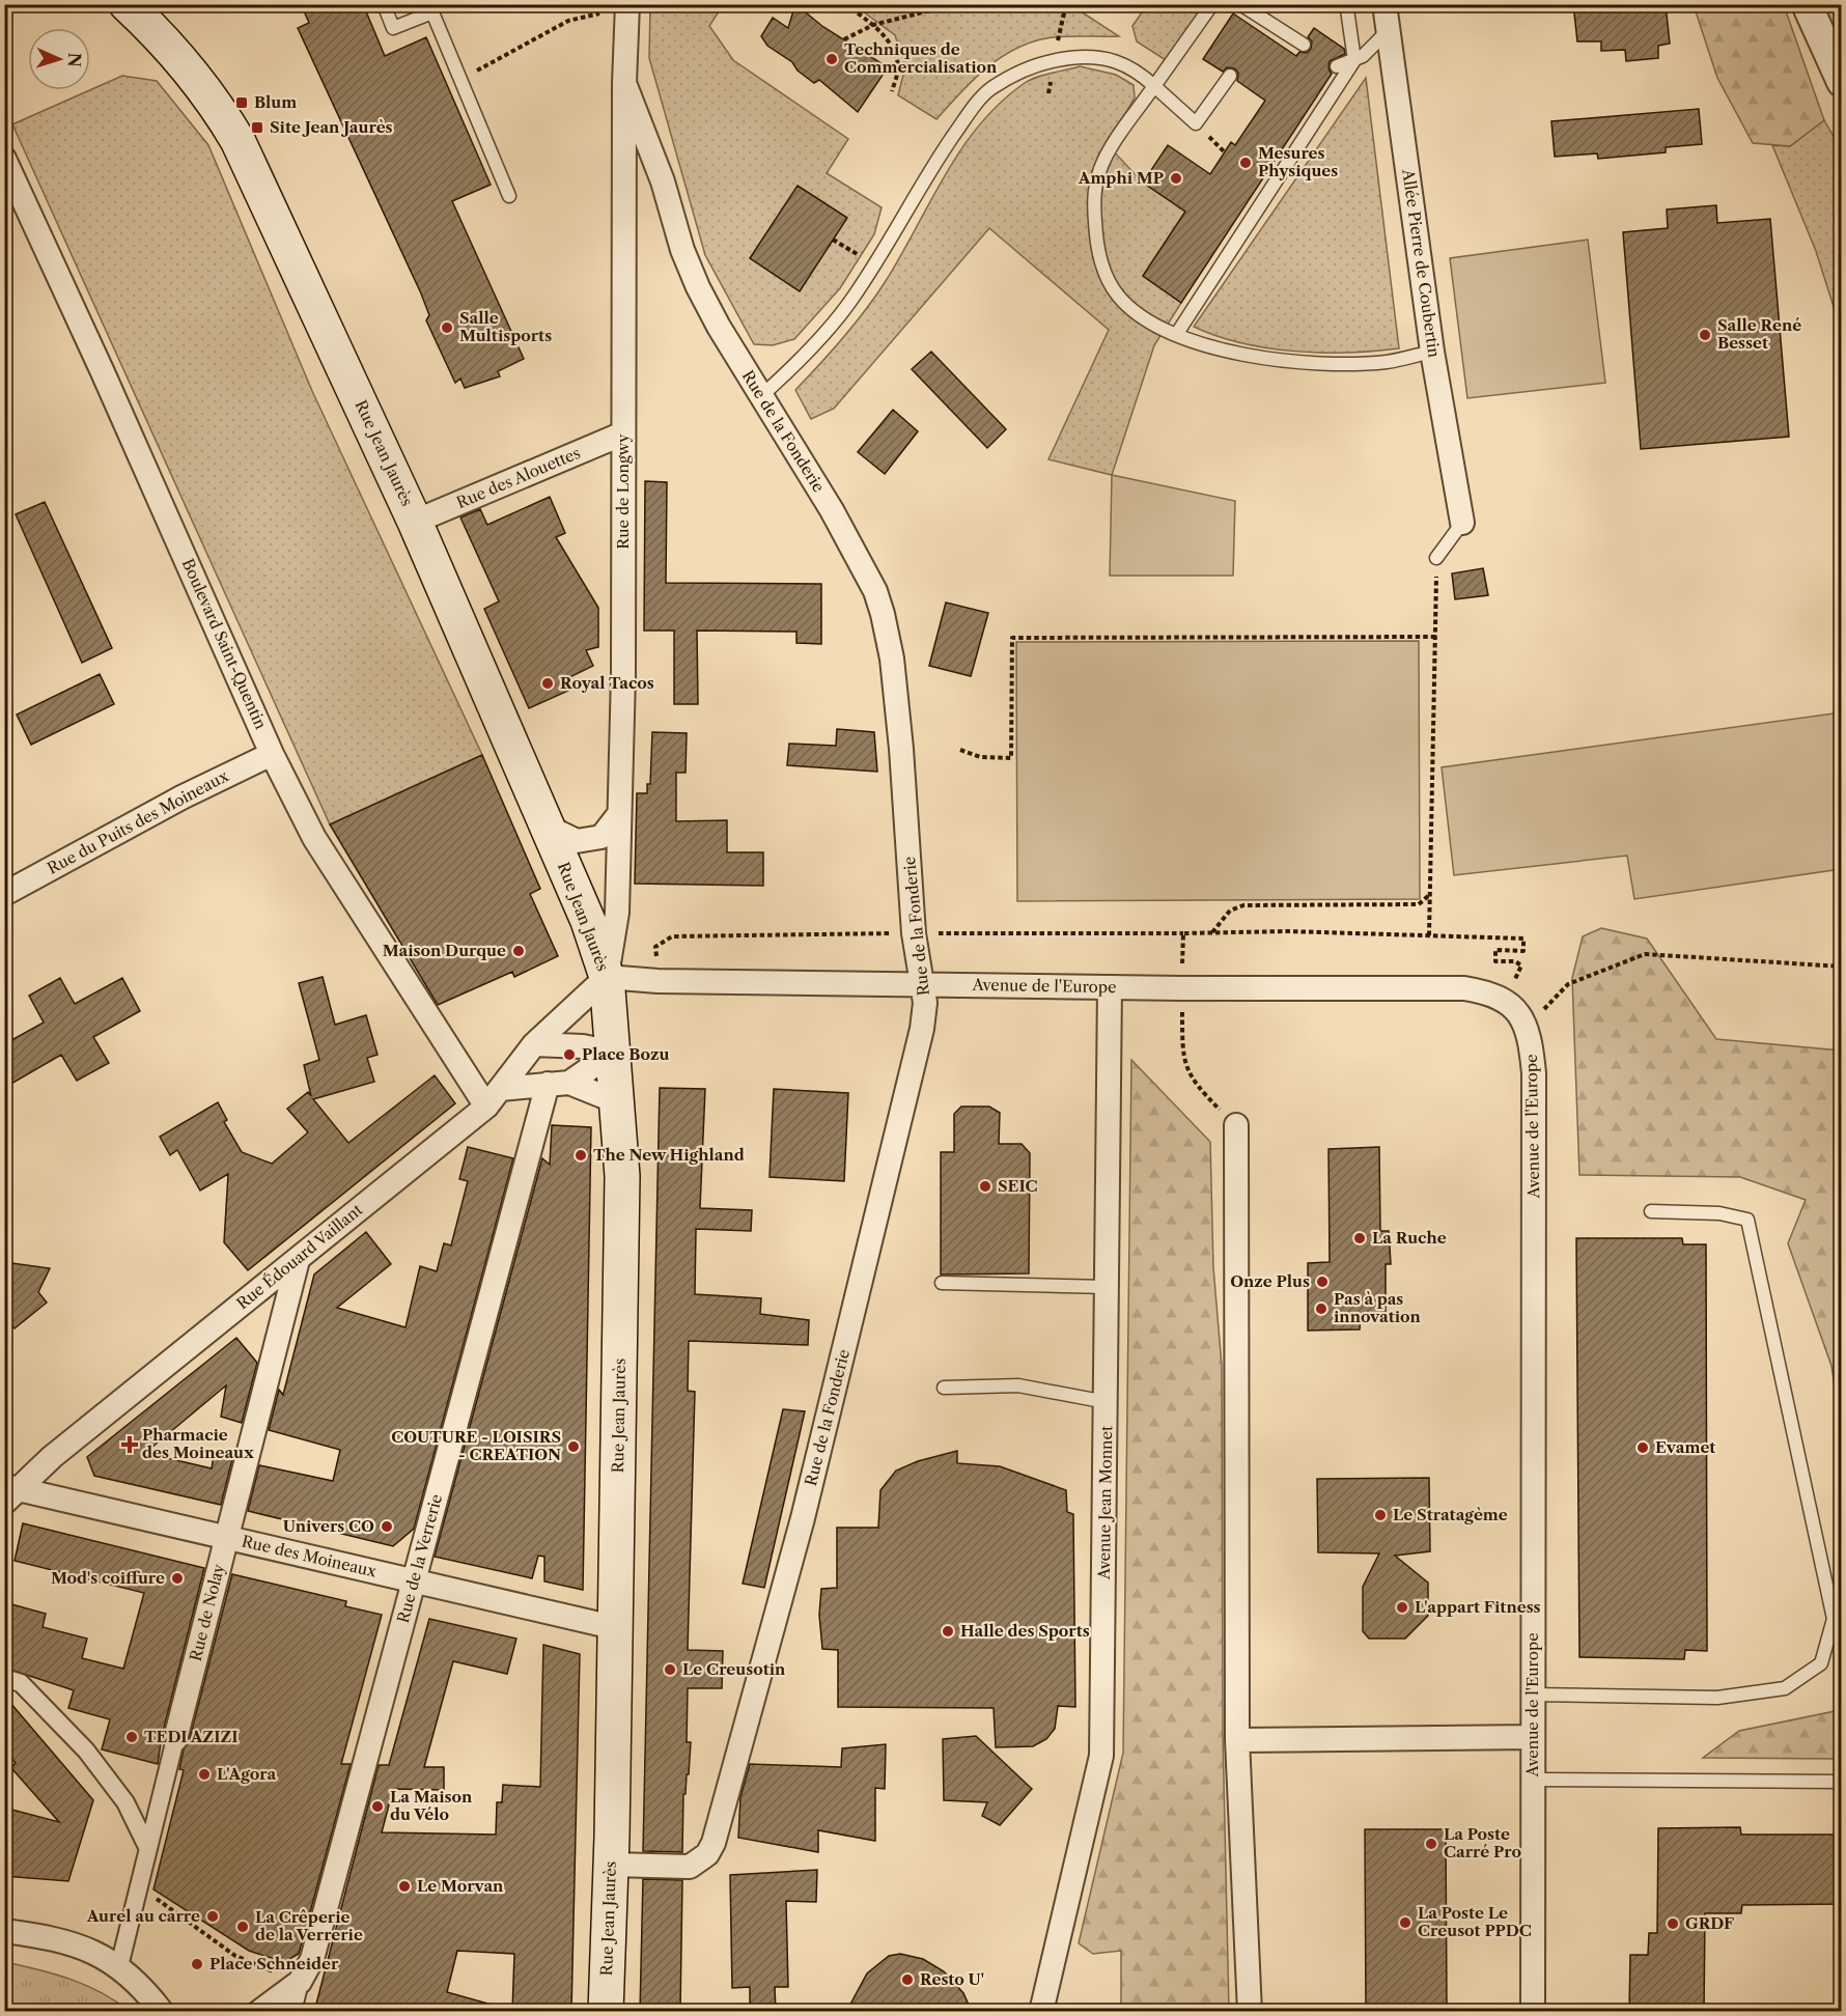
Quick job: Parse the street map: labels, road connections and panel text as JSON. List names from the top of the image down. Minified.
{"streets":{"main road":["Rue Jean Jaurès"],"street":["Allée Pierre de Coubertin","Rue de la Fonderie","Rue des Alouettes","Rue de Longwy","Boulevard Saint-Quentin","Rue du Puits des Moineaux","Avenue de l'Europe","Rue Édouard Vaillant","Avenue Jean Monnet","Rue des Moineaux","Rue de la Verrerie","Rue de Nolay"]},"crossings":[["Rue de la Fonderie","Rue Jean Jaurès"],["Rue de la Fonderie","Rue de Longwy"],["Rue de la Fonderie","Avenue de l'Europe"],["Rue Jean Jaurès","Rue des Alouettes"],["Rue Jean Jaurès","Rue de Longwy"],["Rue Jean Jaurès","Avenue de l'Europe"],["Rue Jean Jaurès","Rue Édouard Vaillant"],["Rue Jean Jaurès","Rue des Moineaux"],["Rue des Alouettes","Rue de Longwy"],["Rue de Longwy","Avenue de l'Europe"],["Rue de Longwy","Rue Édouard Vaillant"],["Boulevard Saint-Quentin","Rue du Puits des Moineaux"],["Boulevard Saint-Quentin","Rue Édouard Vaillant"],["Avenue de l'Europe","Rue Édouard Vaillant"],["Avenue de l'Europe","Avenue Jean Monnet"],["Rue Édouard Vaillant","Rue des Moineaux"],["Rue Édouard Vaillant","Rue de Nolay"],["Rue des Moineaux","Rue de la Verrerie"],["Rue des Moineaux","Rue de Nolay"]],"places":{"other":["Techniques de Commercialisation","Mesures Physiques","Amphi MP","Salle Multisports","Salle René Besset","Royal Tacos","Maison Durque","Place Bozu","The New Highland","SEIC","La Ruche","Onze Plus","Pas à pas innovation","COUTURE - LOISIRS - CREATION","Evamet","Le Stratagème","Univers CO","Mod's coiffure","L'appart Fitness","Halle des Sports","Le Creusotin","TEDI AZIZI","L'Agora","La Maison du Vélo","La Poste Carré Pro","Le Morvan","Aurel au carre","La Poste Le Creusot PPDC","GRDF","La Crêperie de la Verrerie","Place Schneider","Resto U'"],"transit":["Blum","Site Jean Jaurès"],"health":["Pharmacie des Moineaux"]},"north":"right"}
